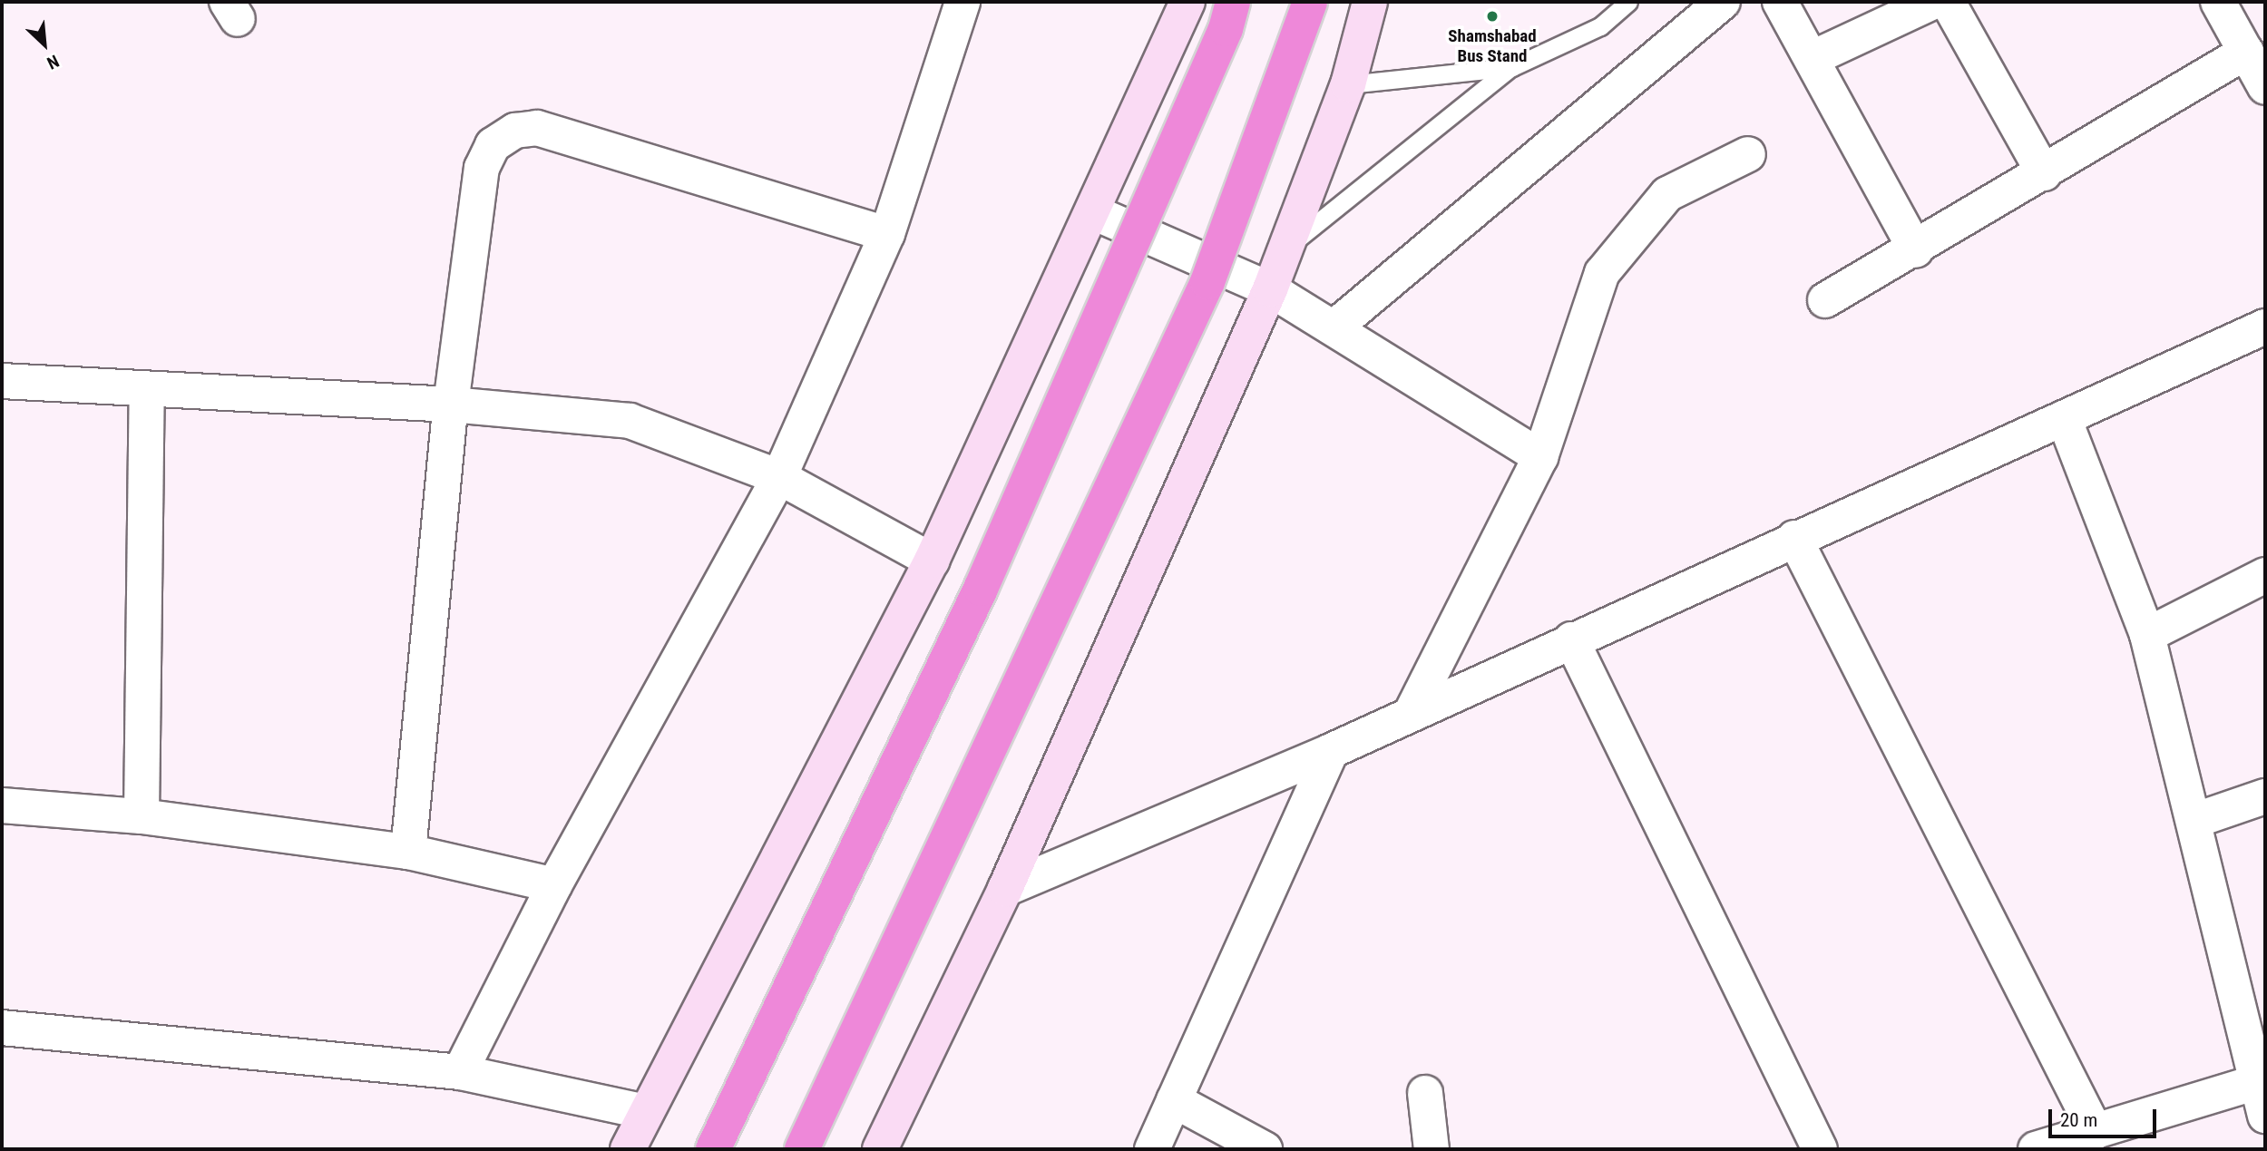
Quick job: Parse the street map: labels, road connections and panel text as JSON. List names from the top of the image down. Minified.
{"places":["Shamshabad Bus Stand"],"scale_bar":"20 m","north":"bottom right"}
